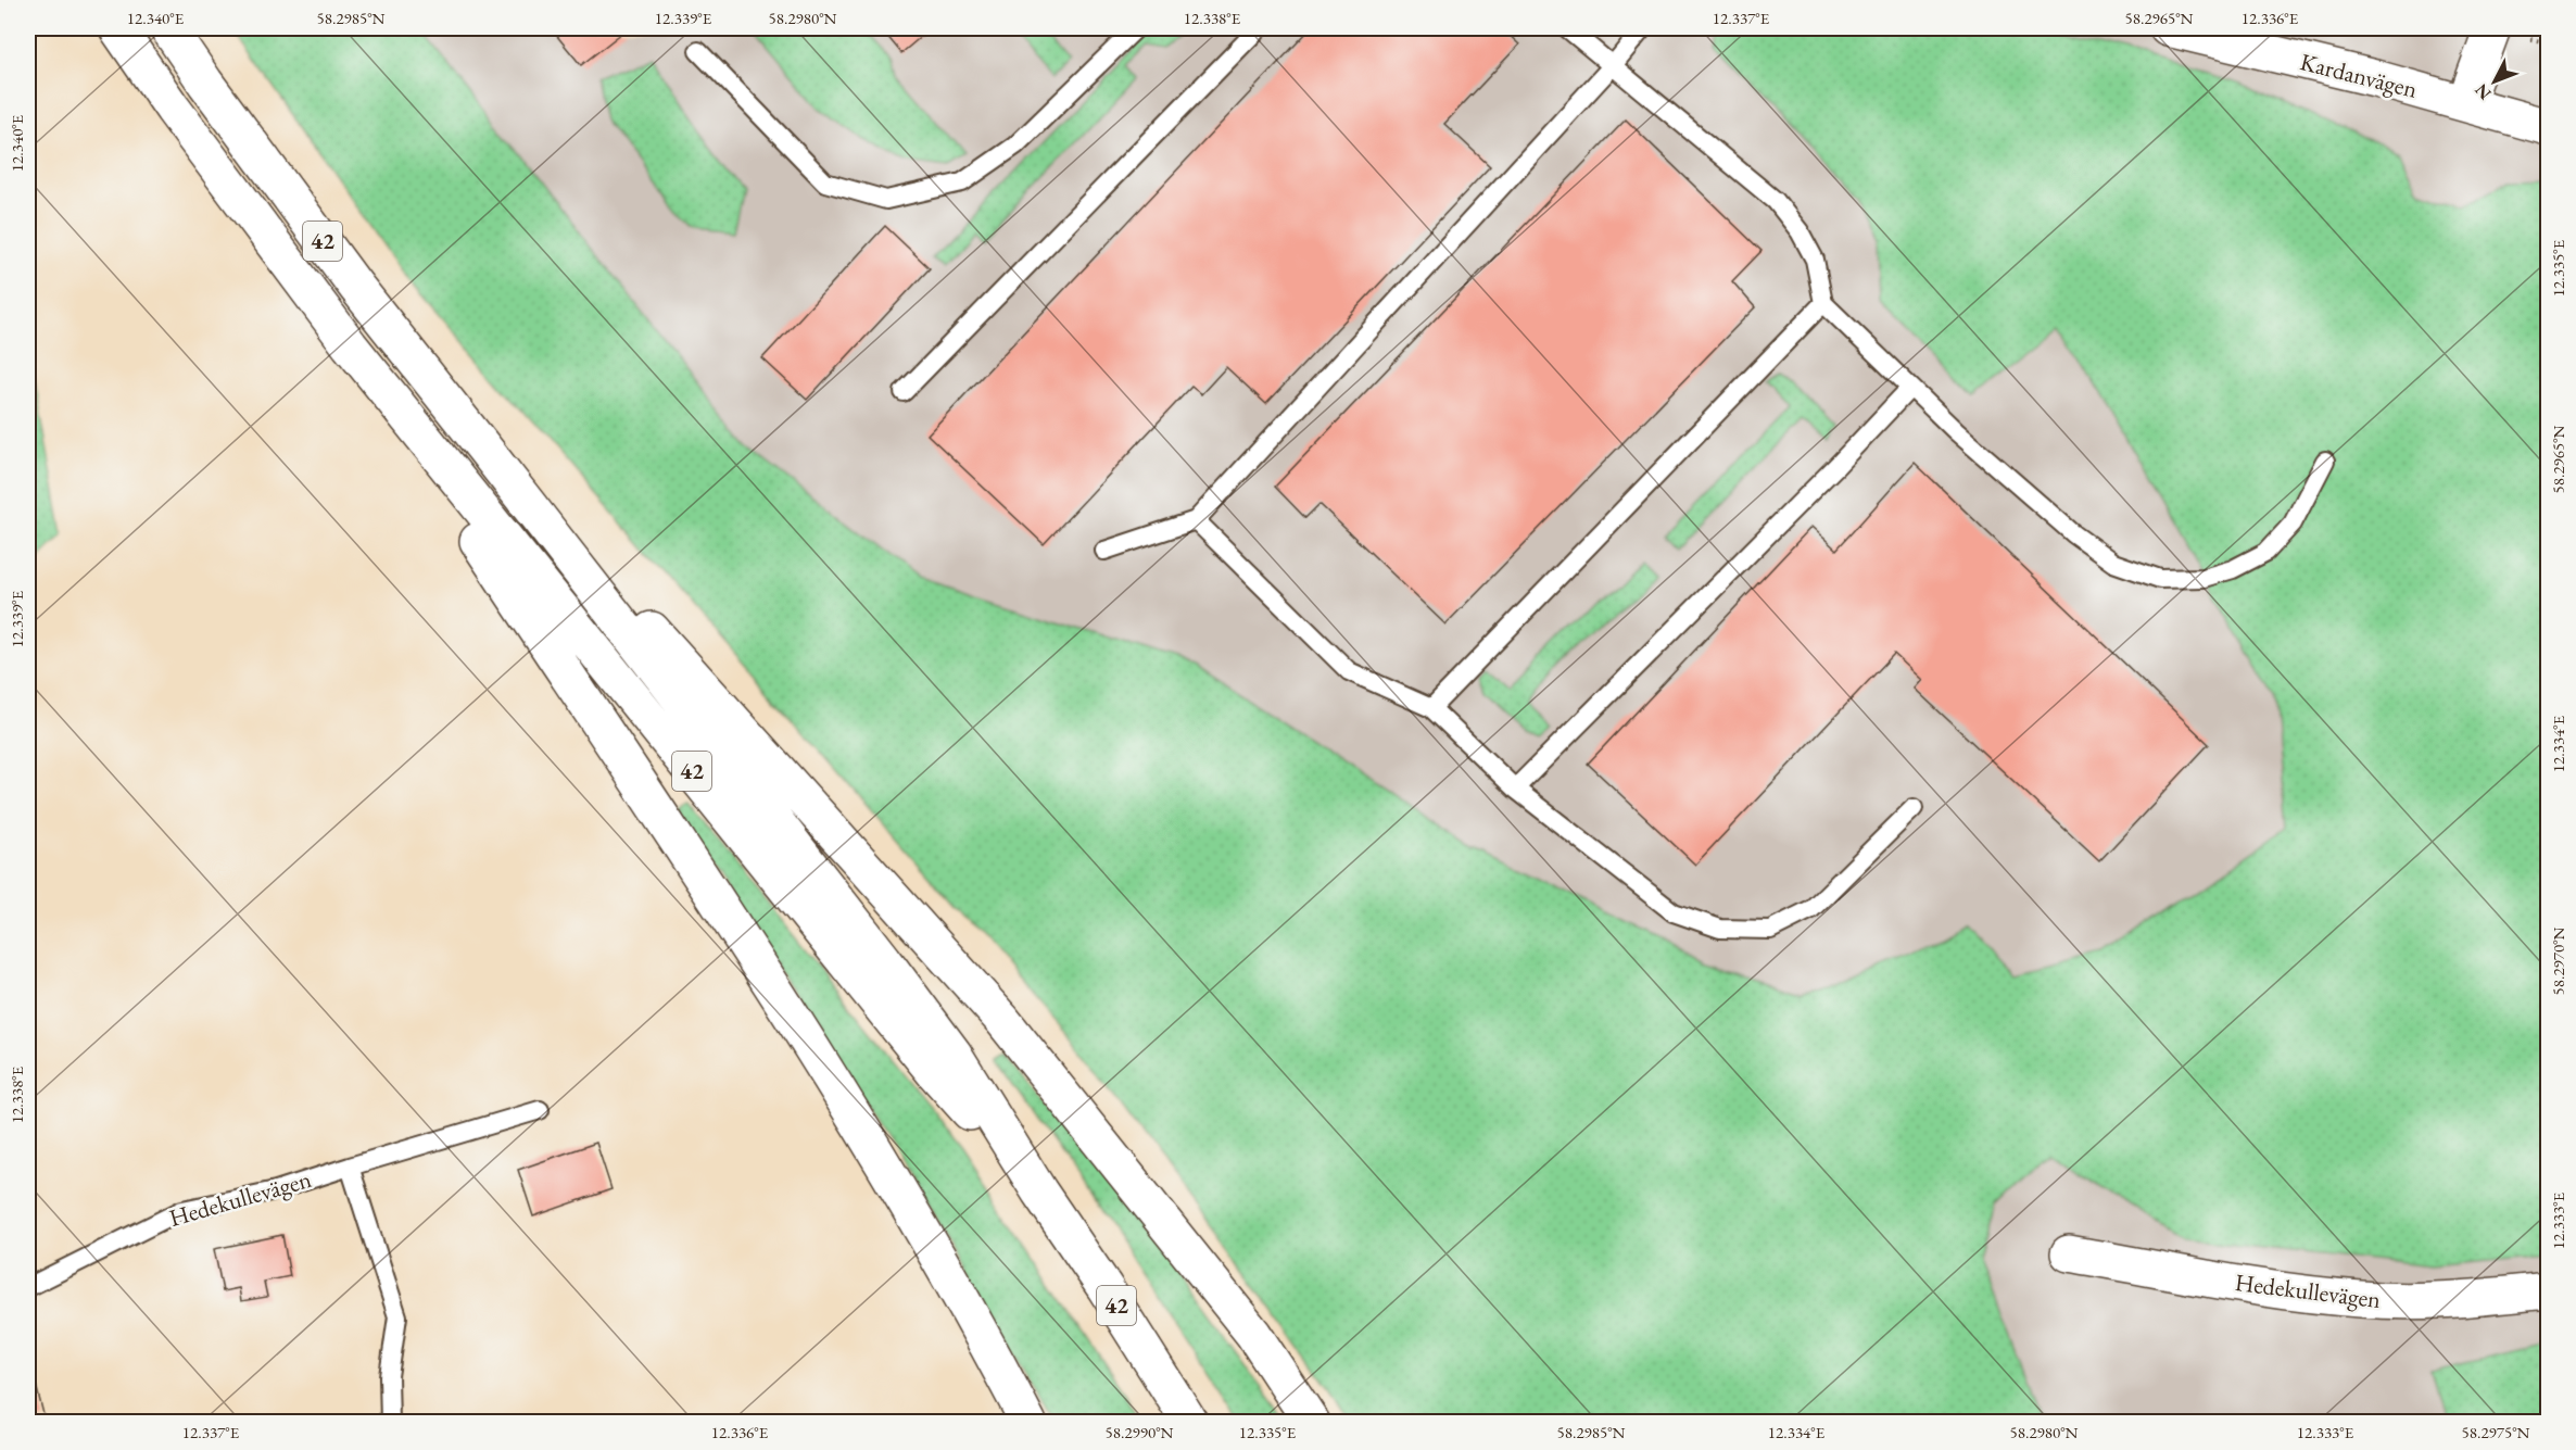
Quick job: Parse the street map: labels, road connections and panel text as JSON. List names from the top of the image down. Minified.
{"streets":{"main road":["Kardanvägen","42","Hedekullevägen"]},"north":"bottom left","coordinates":["12.340°E","58.2985°N","12.339°E","58.2980°N","12.338°E","12.337°E","58.2965°N","12.336°E","12.335°E","12.334°E","58.2970°N","12.333°E","58.2990°N","58.2975°N"]}
